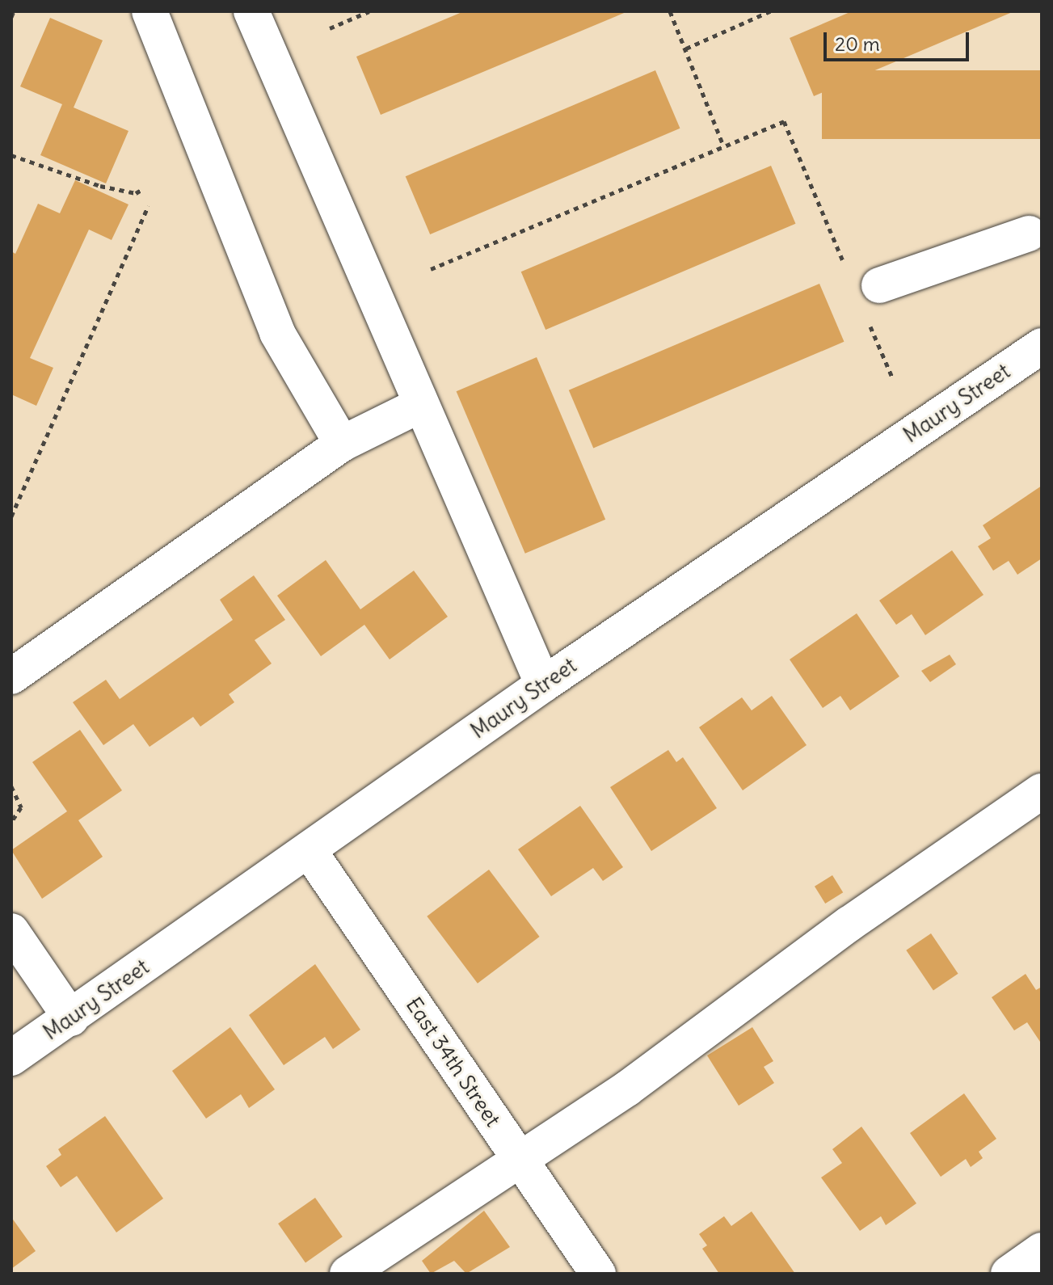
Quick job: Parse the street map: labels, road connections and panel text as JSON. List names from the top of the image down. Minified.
{"streets":{"street":["Maury Street","East 34th Street"]},"crossings":[["Maury Street","East 34th Street"]],"scale_bar":"20 m"}
